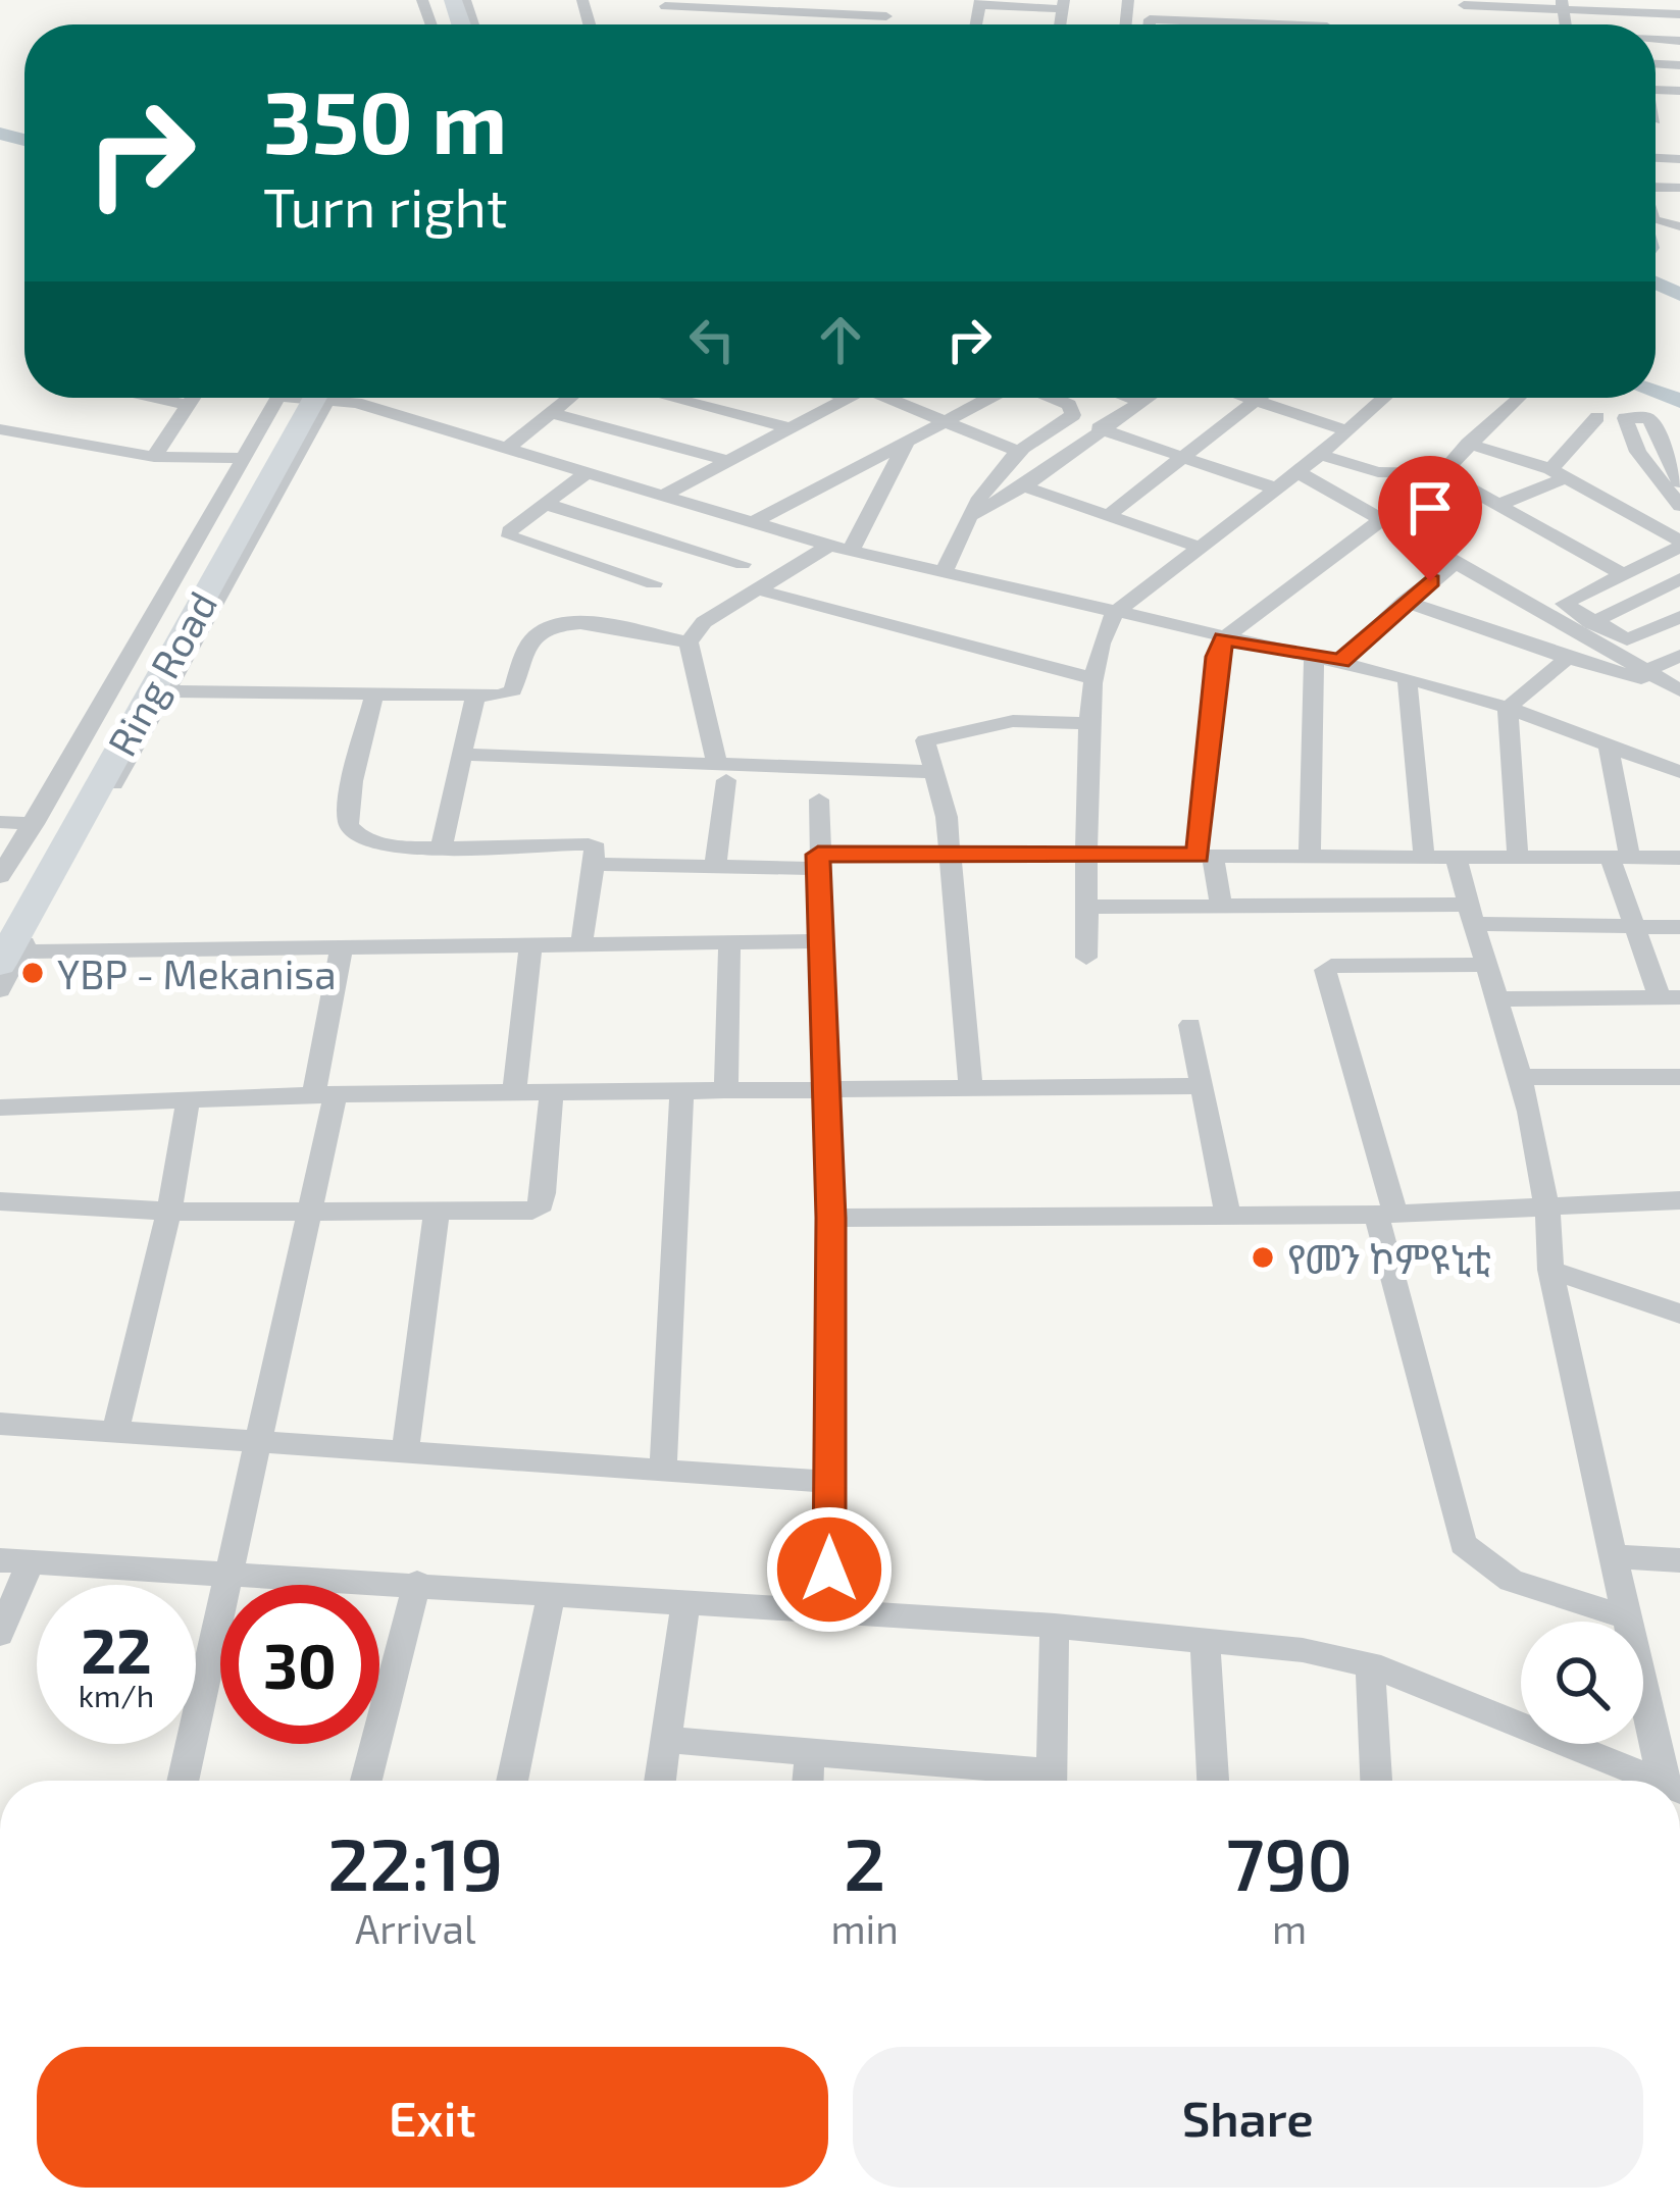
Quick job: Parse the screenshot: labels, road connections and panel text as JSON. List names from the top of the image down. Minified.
{"streets":{"highway":["Ring Road"]},"places":["YBP - Mekanisa","የመን ኮምዩኒቲ"],"page":{"turn":["350 m","Turn right"],"speed":"22 km/h","limit":"30","eta":["22:19","Arrival","2","min","790","m"],"buttons":["Exit","Share"]}}
